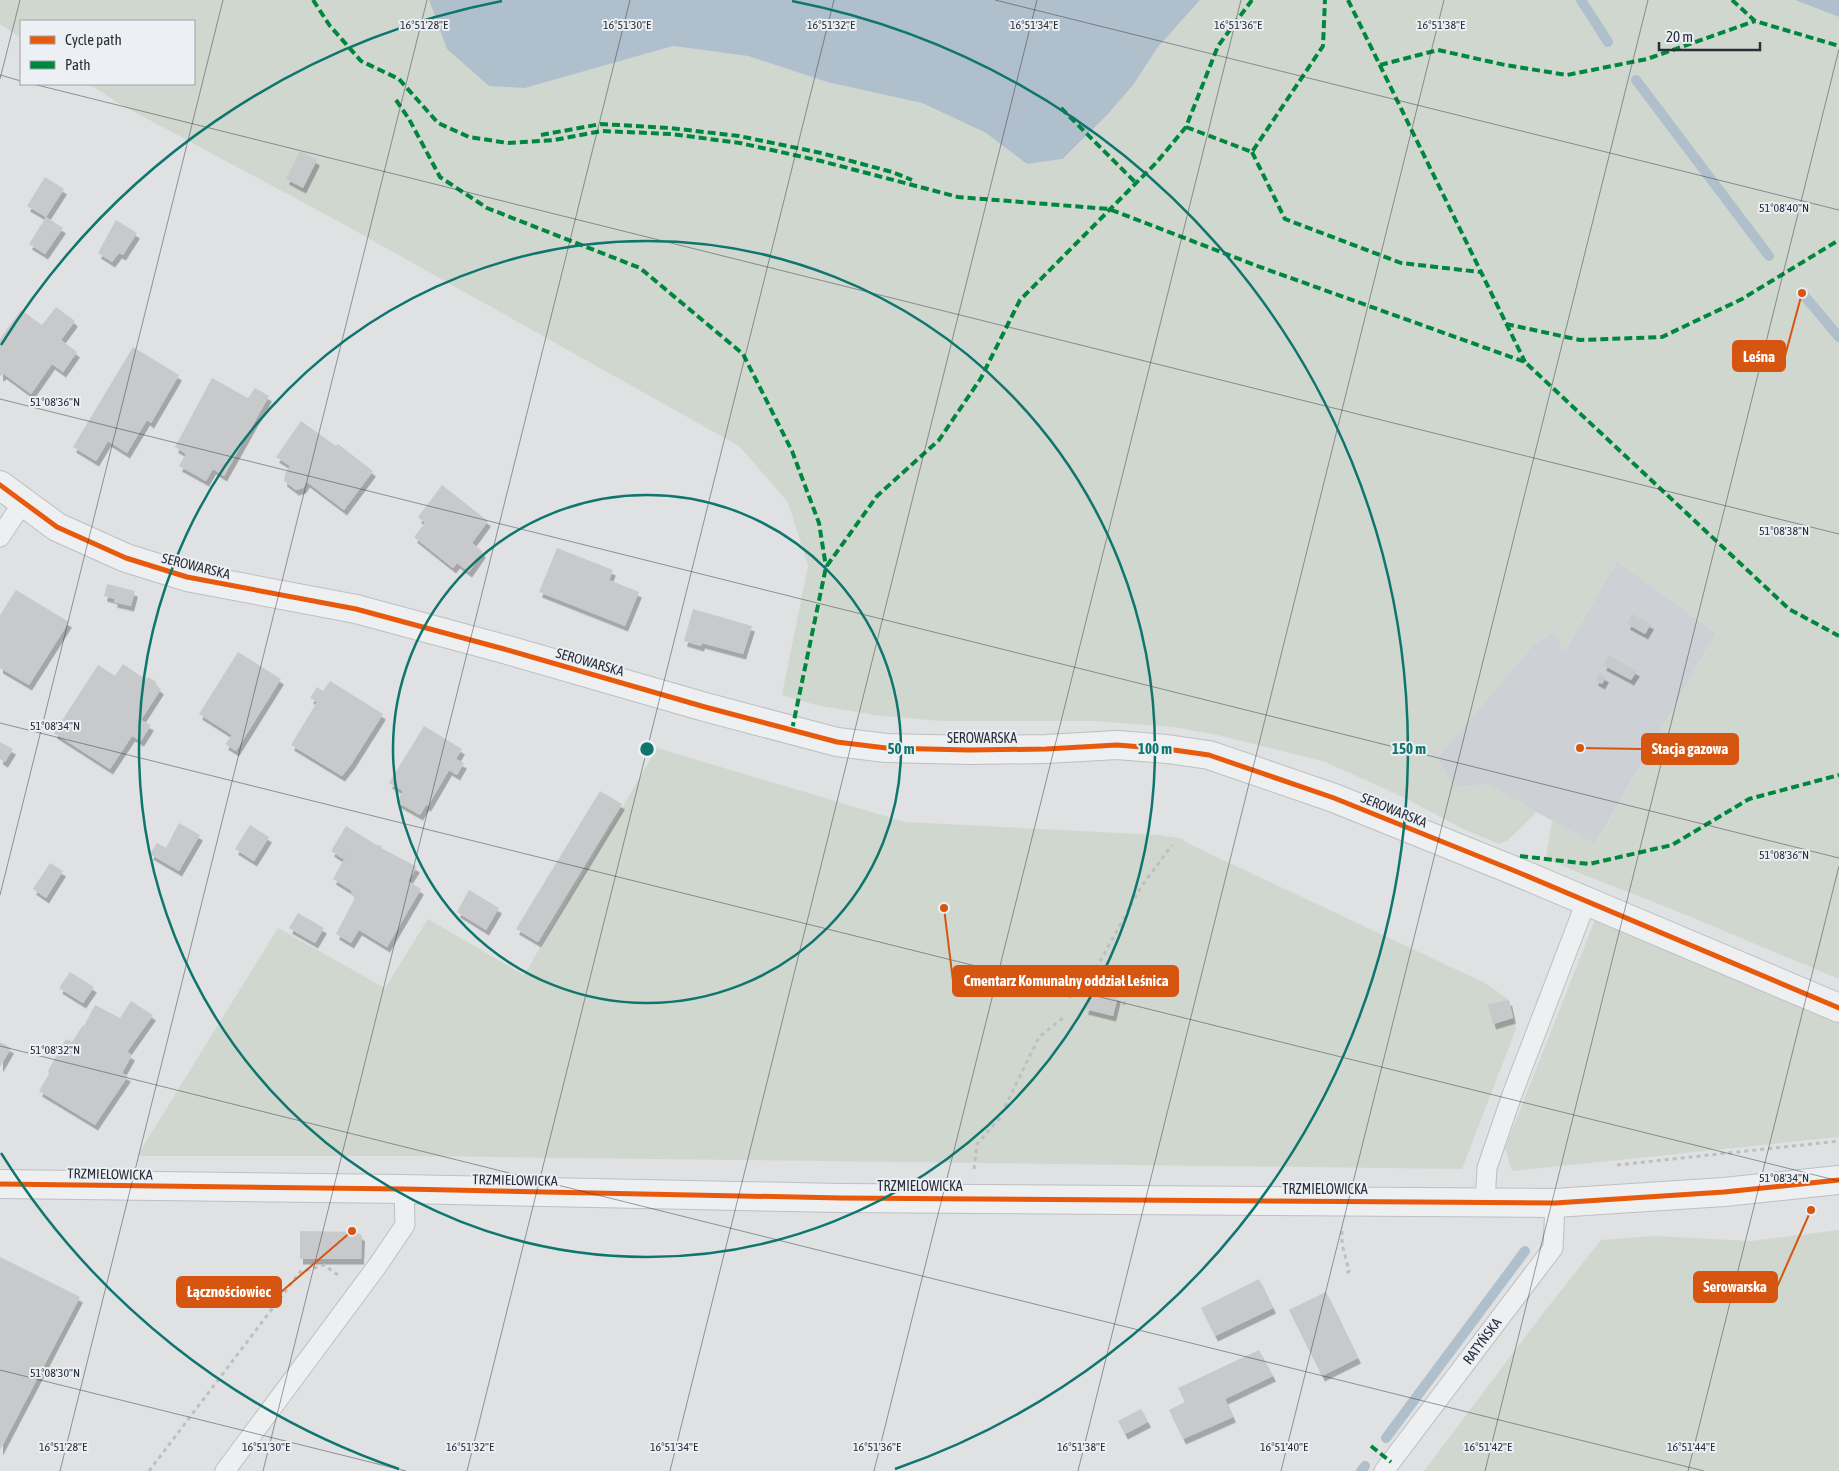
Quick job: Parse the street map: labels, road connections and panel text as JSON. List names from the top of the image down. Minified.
{"streets":{"street":["SEROWARSKA","TRZMIELOWICKA"],"lane":["RATYŃSKA"]},"crossings":[["TRZMIELOWICKA","RATYŃSKA"]],"places":["Leśna","Stacja gazowa","Cmentarz Komunalny oddział Leśnica","Serowarska","Łącznościowiec"],"legend":["Cycle path","Path"],"scale_bar":"20 m","coordinates":["16°51'28\"E","16°51'30\"E","16°51'32\"E","16°51'34\"E","16°51'36\"E","16°51'38\"E","51°08'40\"N","51°08'36\"N","51°08'38\"N","51°08'34\"N","51°08'32\"N","51°08'30\"N","16°51'40\"E","16°51'42\"E","16°51'44\"E"],"rings":["50 m","100 m","150 m"]}
